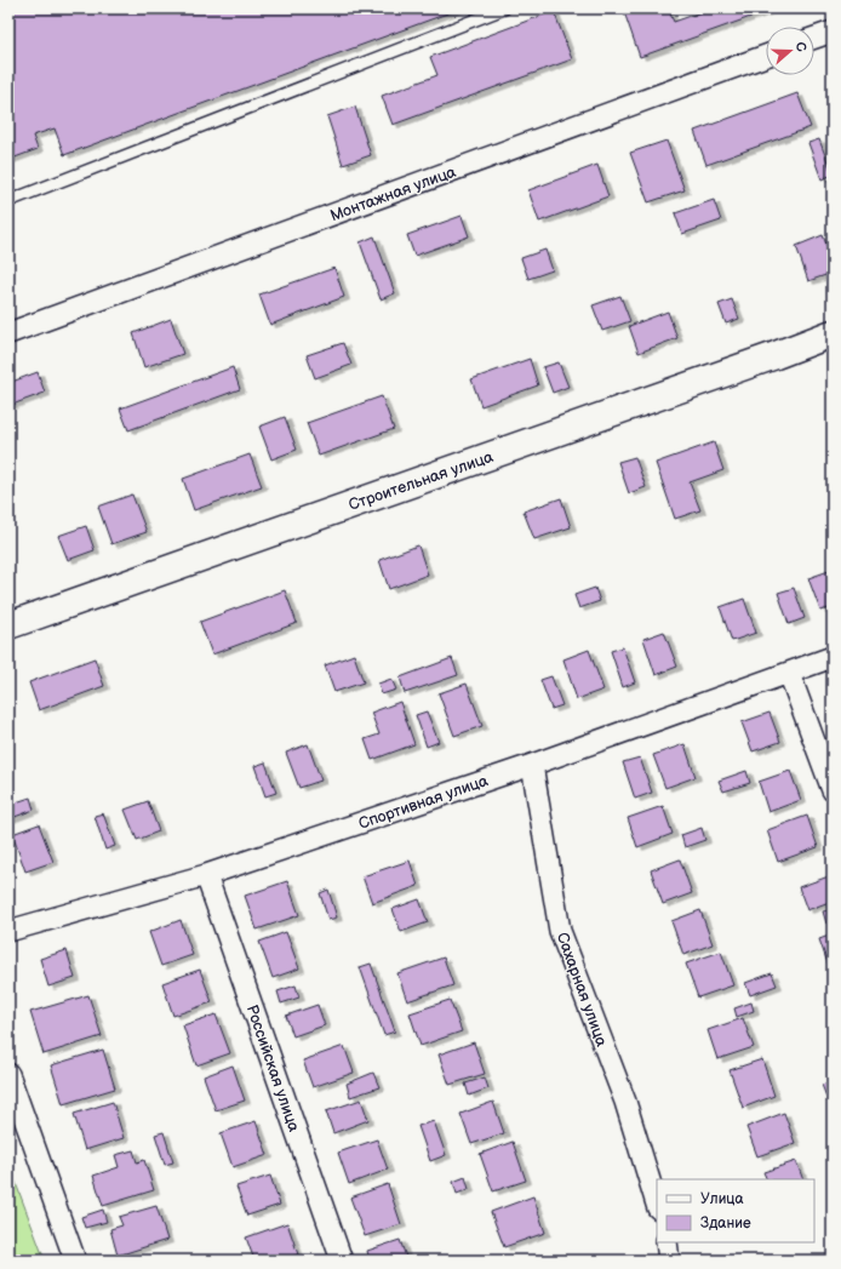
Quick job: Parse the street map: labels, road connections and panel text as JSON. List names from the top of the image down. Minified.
{"streets":{"street":["Монтажная улица","Строительная улица","Спортивная улица","Сахарная улица","Российская улица"]},"crossings":[["Спортивная улица","Сахарная улица"],["Спортивная улица","Российская улица"]],"legend":["Улица","Здание"],"north":"right"}
